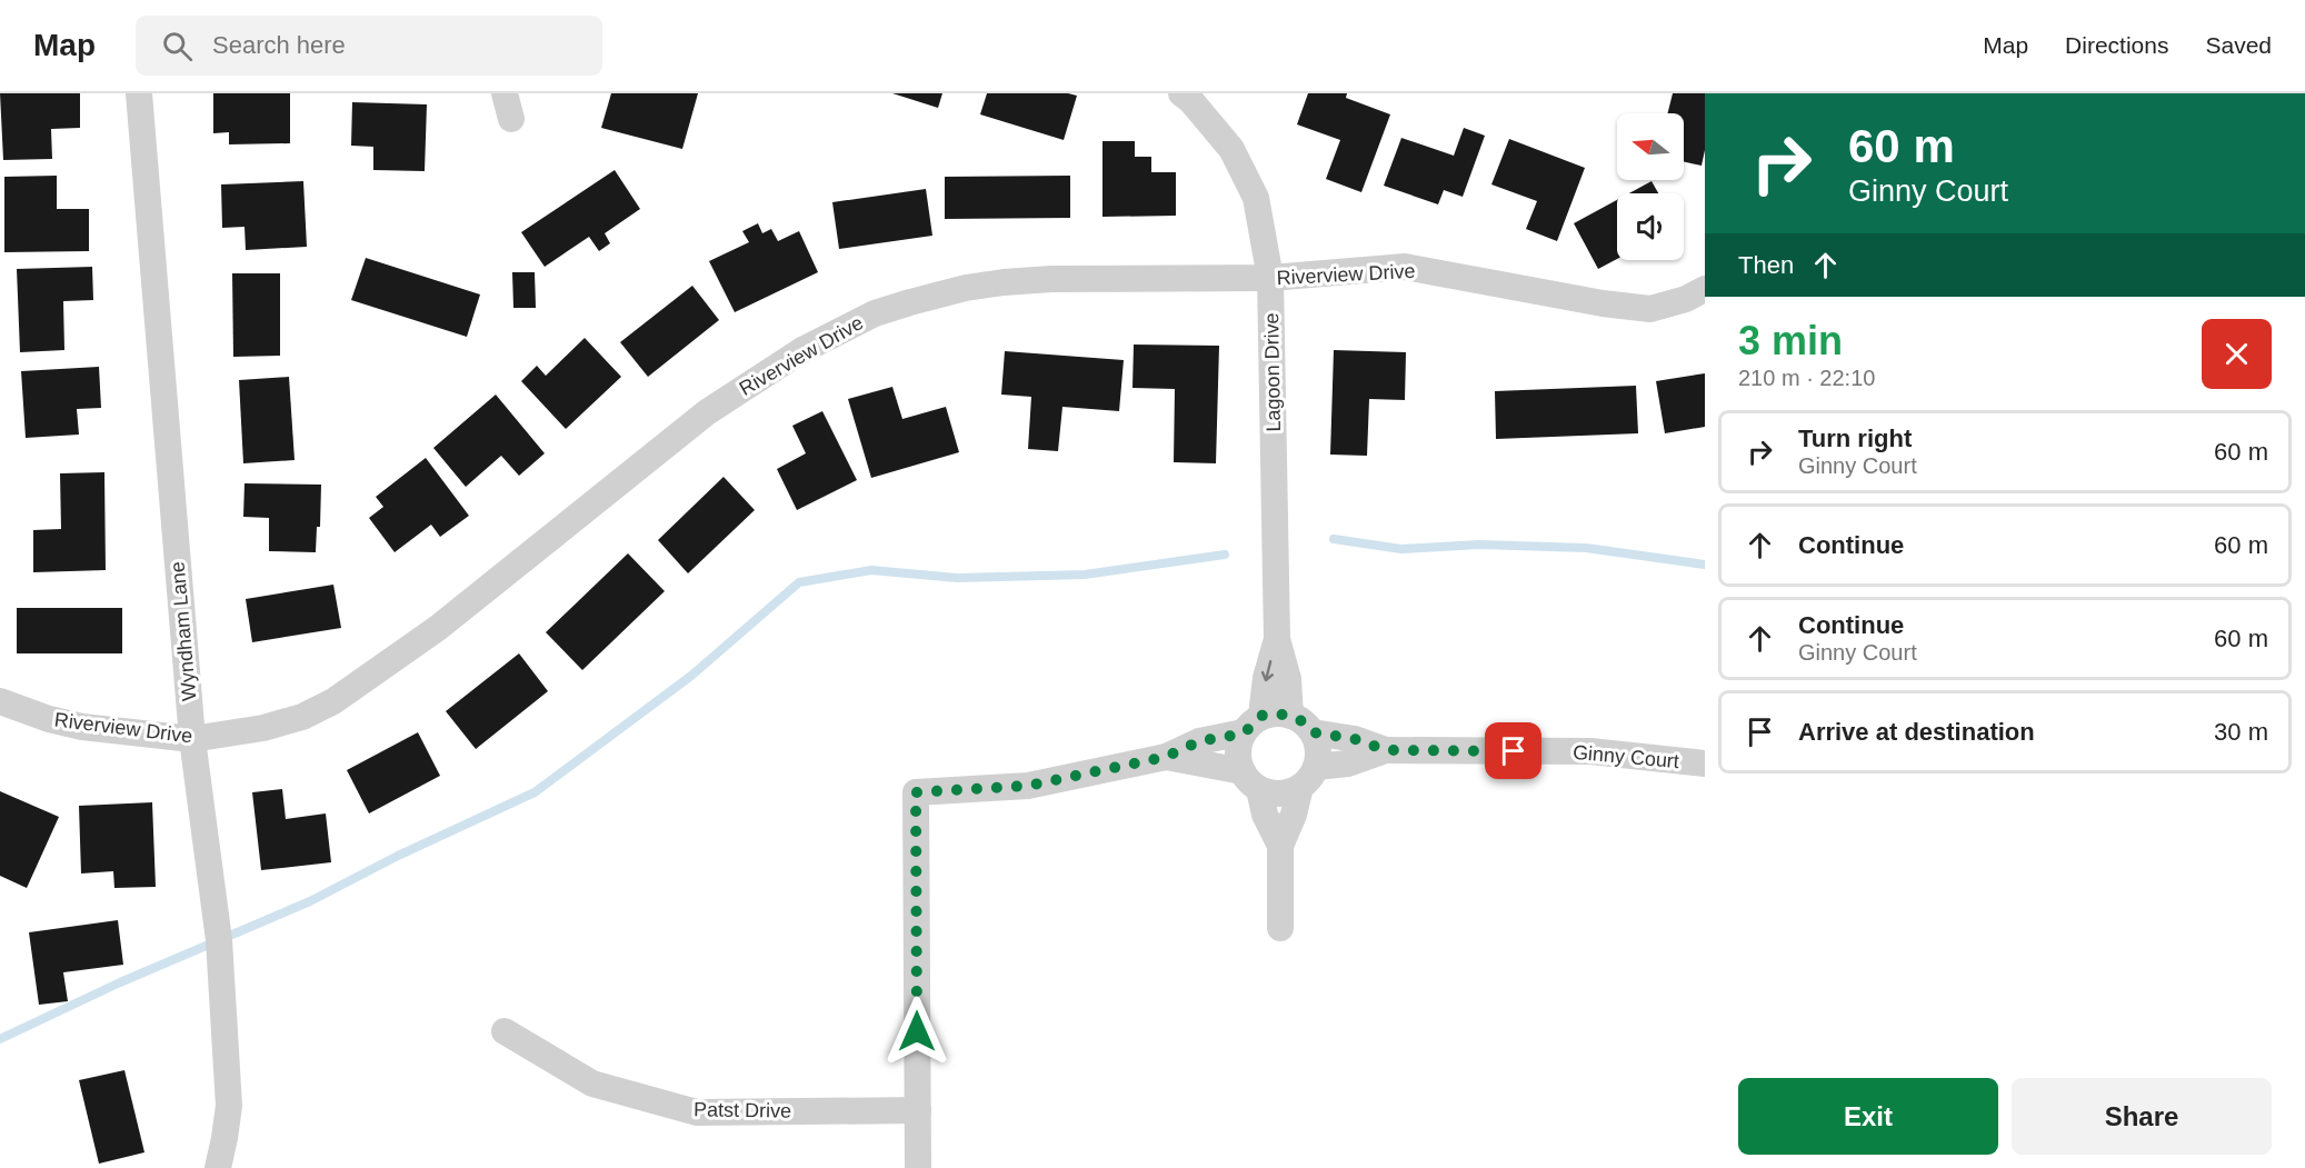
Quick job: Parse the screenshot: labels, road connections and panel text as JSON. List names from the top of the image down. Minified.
{"streets":{"street":["Riverview Drive","Lagoon Drive","Wyndham Lane","Ginny Court","Patst Drive"]},"crossings":[["Riverview Drive","Lagoon Drive"],["Riverview Drive","Wyndham Lane"]],"north":"left","page":{"header":"Map","search":"Search here","nav":["Map","Directions","Saved"],"turn":["60 m","Ginny Court"],"then":"Then","heading":["3 min","210 m · 22:10"],"list":[{"name":"Turn right","note":"Ginny Court","value":"60 m"},{"name":"Continue","value":"60 m"},{"name":"Continue","note":"Ginny Court","value":"60 m"},{"name":"Arrive at destination","value":"30 m"}],"buttons":["Exit","Share"]}}
